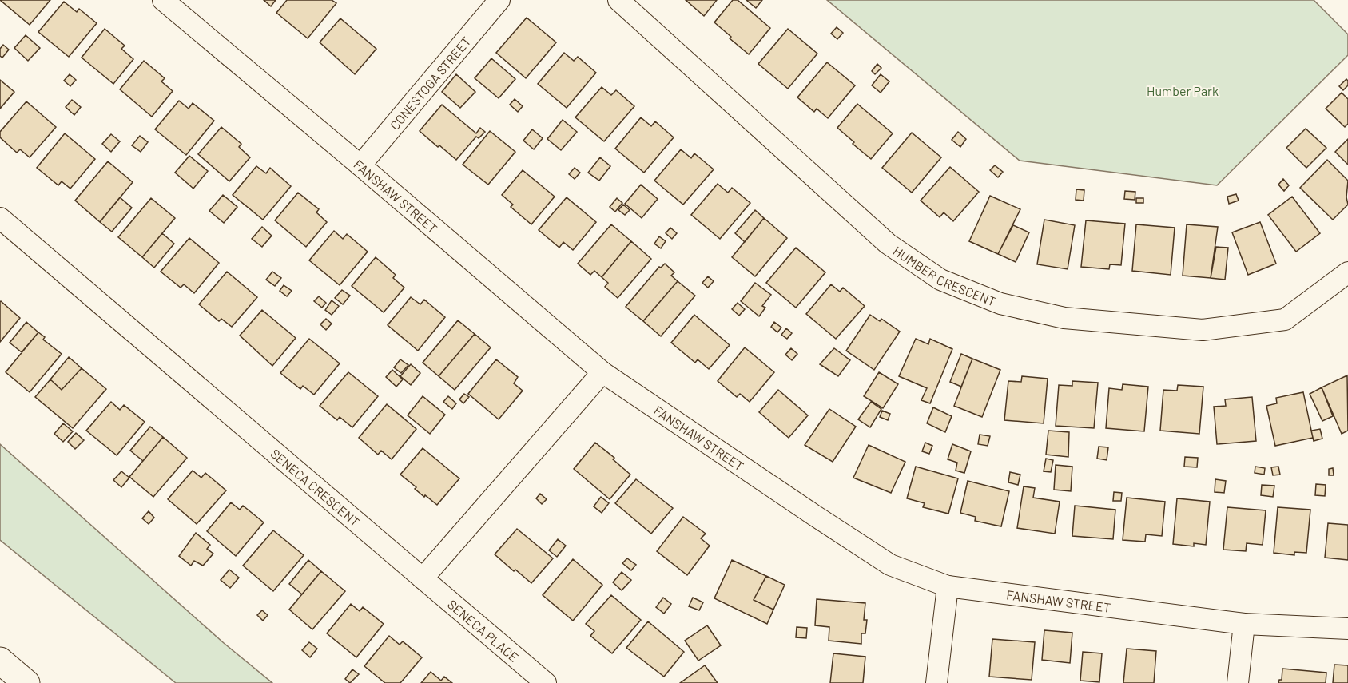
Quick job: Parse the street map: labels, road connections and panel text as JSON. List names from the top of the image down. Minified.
{"streets":{"street":["CONESTOGA STREET","FANSHAW STREET","HUMBER CRESCENT","SENECA CRESCENT","SENECA PLACE"]},"crossings":[["CONESTOGA STREET","FANSHAW STREET"],["SENECA CRESCENT","SENECA PLACE"]],"parks":["Humber Park"]}
